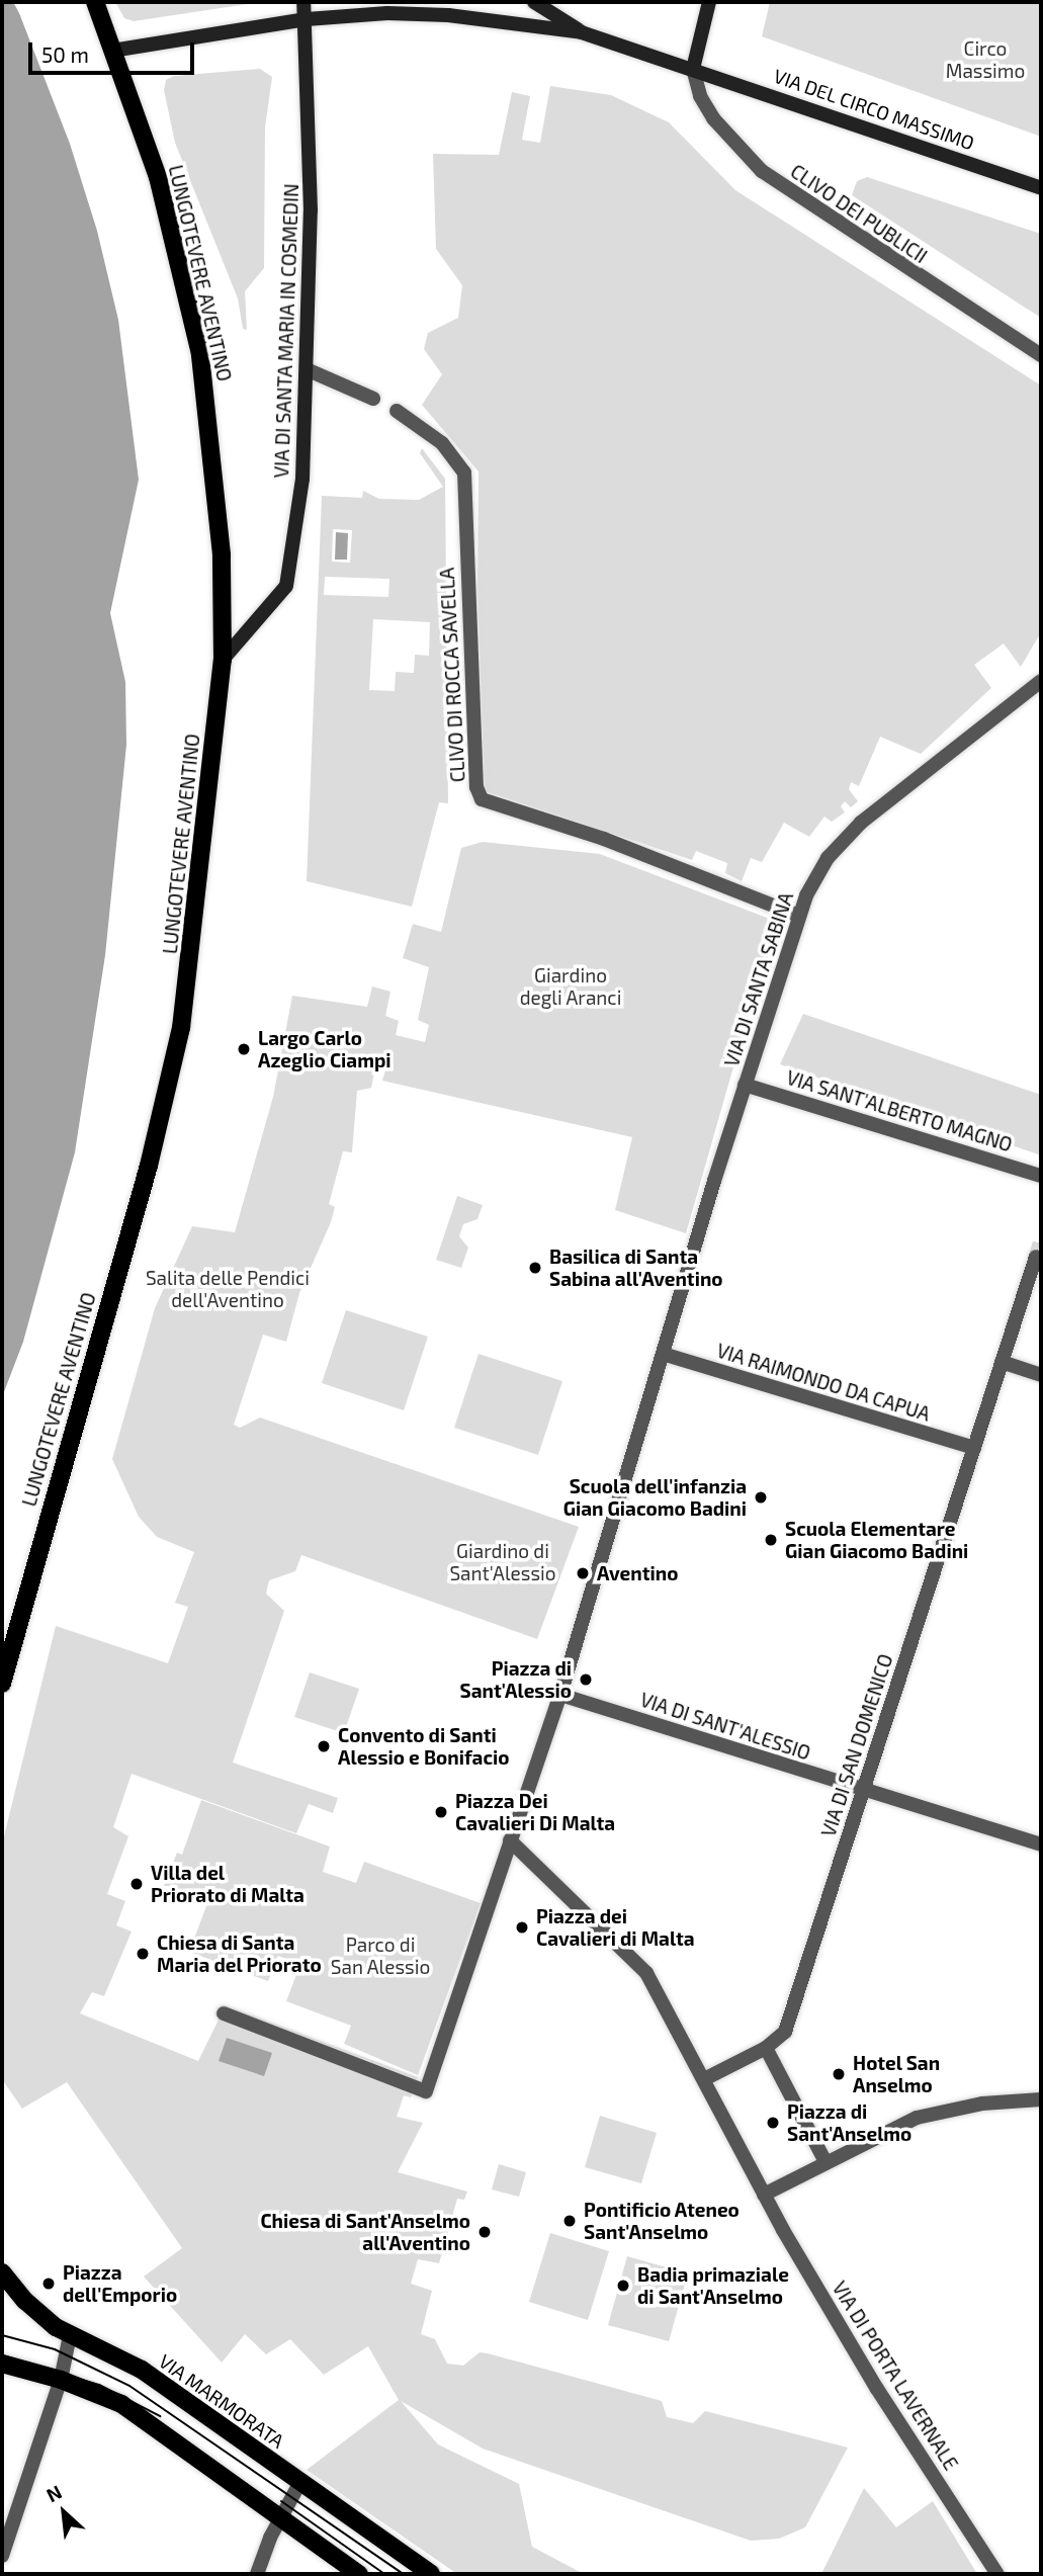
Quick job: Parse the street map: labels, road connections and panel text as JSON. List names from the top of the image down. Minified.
{"streets":{"main road":["VIA DEL CIRCO MASSIMO","LUNGOTEVERE AVENTINO","VIA DI SANTA MARIA IN COSMEDIN","VIA MARMORATA"],"street":["CLIVO DEI PUBLICII","CLIVO DI ROCCA SAVELLA","VIA DI SANTA SABINA","VIA SANT'ALBERTO MAGNO","VIA RAIMONDO DA CAPUA","VIA DI SANT'ALESSIO","VIA DI SAN DOMENICO","VIA DI PORTA LAVERNALE"]},"crossings":[["VIA DEL CIRCO MASSIMO","CLIVO DEI PUBLICII"],["LUNGOTEVERE AVENTINO","VIA DI SANTA MARIA IN COSMEDIN"],["CLIVO DI ROCCA SAVELLA","VIA DI SANTA SABINA"],["VIA DI SANTA SABINA","VIA SANT'ALBERTO MAGNO"],["VIA DI SANTA SABINA","VIA RAIMONDO DA CAPUA"],["VIA RAIMONDO DA CAPUA","VIA DI SAN DOMENICO"],["VIA DI SANT'ALESSIO","VIA DI SAN DOMENICO"]],"parks":["Circo Massimo","Giardino degli Aranci","Salita delle Pendici dell'Aventino","Giardino di Sant'Alessio","Parco di San Alessio"],"places":["Largo Carlo Azeglio Ciampi","Basilica di Santa Sabina all'Aventino","Scuola dell'infanzia Gian Giacomo Badini","Scuola Elementare Gian Giacomo Badini","Aventino","Piazza di Sant'Alessio","Convento di Santi Alessio e Bonifacio","Piazza Dei Cavalieri Di Malta","Villa del Priorato di Malta","Piazza dei Cavalieri di Malta","Chiesa di Santa Maria del Priorato","Hotel San Anselmo","Piazza di Sant'Anselmo","Pontificio Ateneo Sant'Anselmo","Chiesa di Sant'Anselmo all'Aventino","Piazza dell'Emporio","Badia primaziale di Sant'Anselmo"],"scale_bar":"50 m","north":"top left"}
